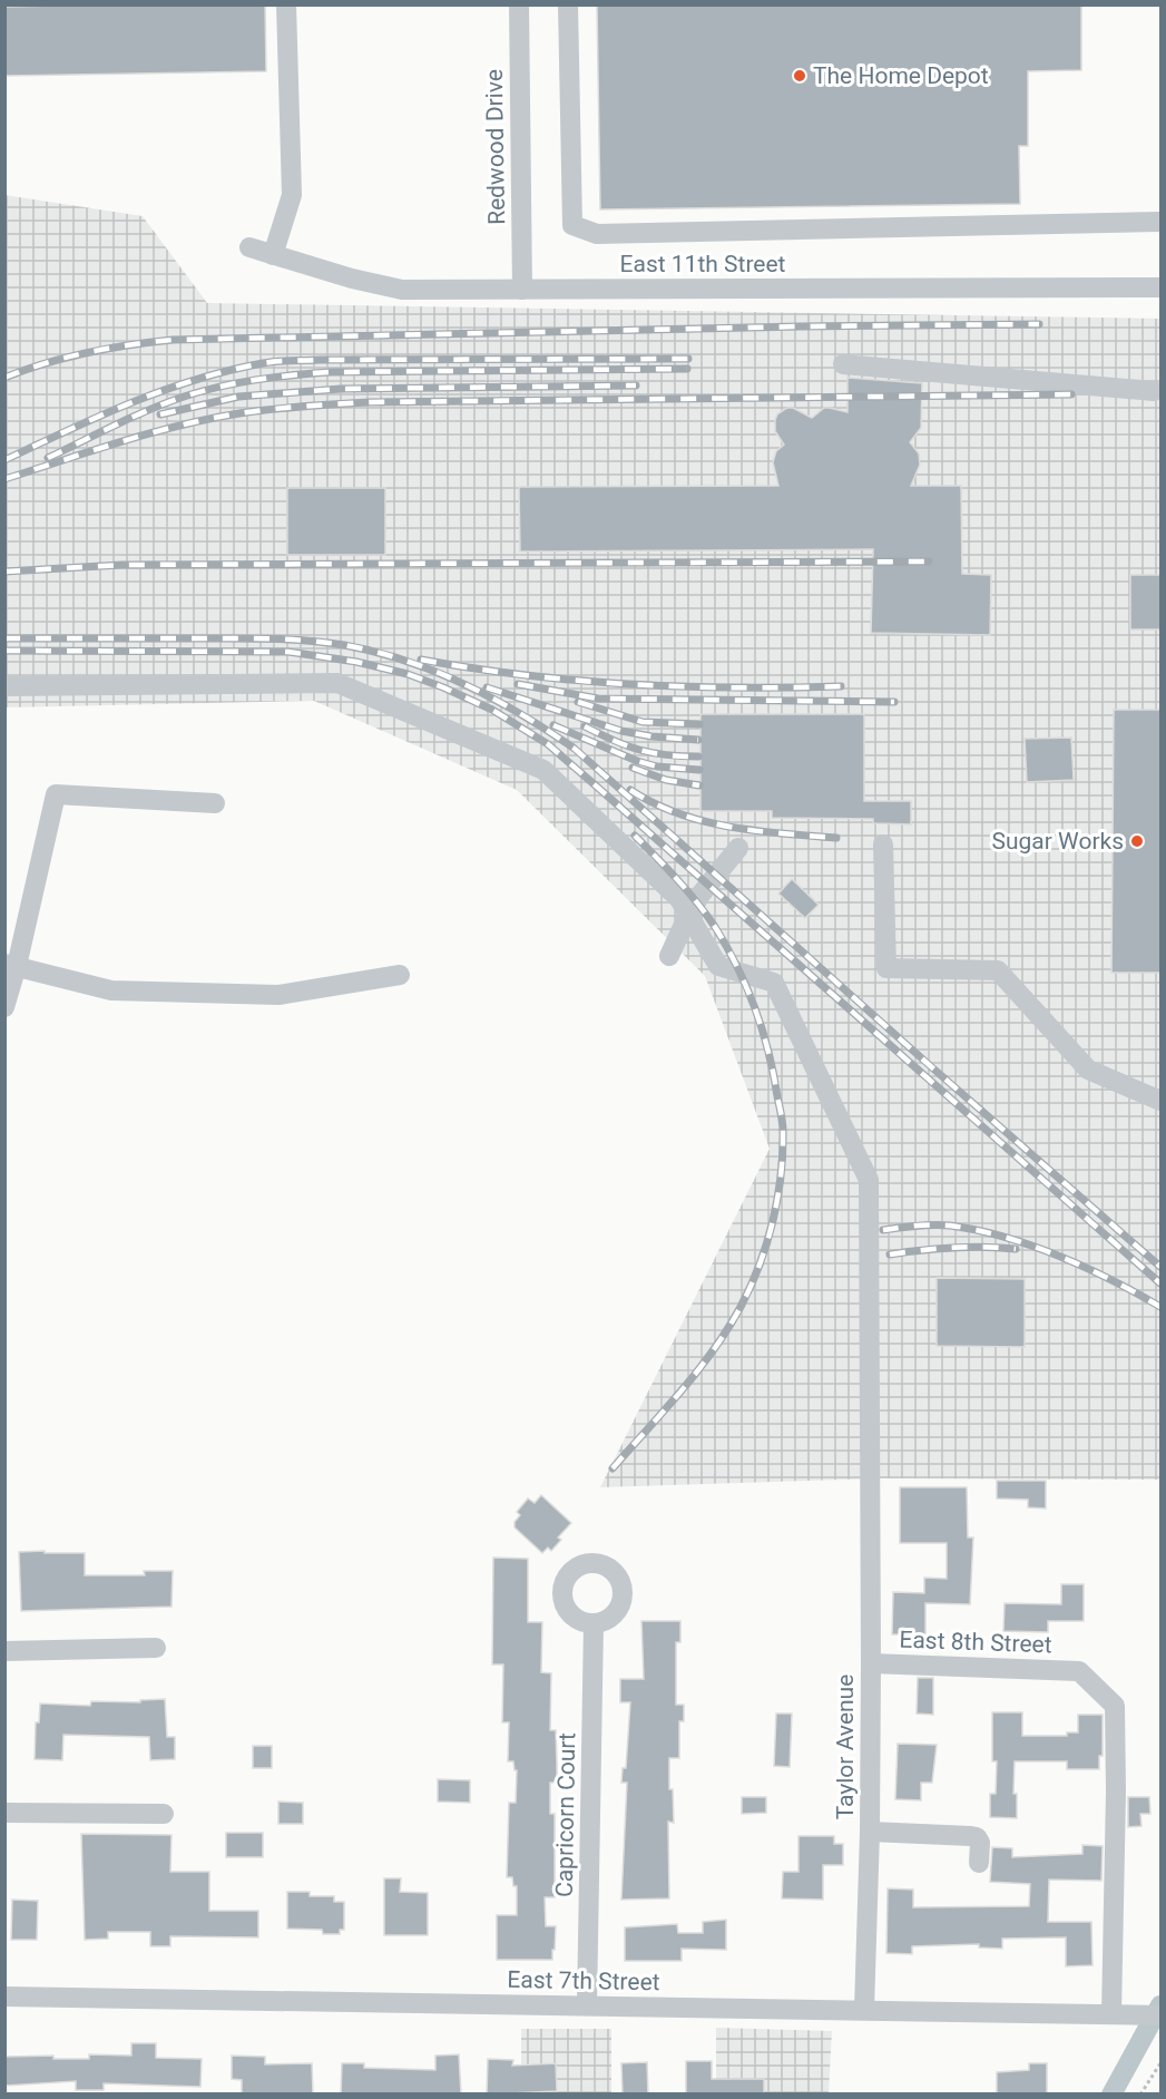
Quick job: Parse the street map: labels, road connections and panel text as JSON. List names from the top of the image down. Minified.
{"streets":{"street":["Redwood Drive","East 11th Street","East 8th Street","Taylor Avenue","Capricorn Court","East 7th Street"]},"crossings":[["Redwood Drive","East 11th Street"],["East 8th Street","Taylor Avenue"],["East 8th Street","East 7th Street"],["Taylor Avenue","East 7th Street"],["Capricorn Court","East 7th Street"]],"places":["The Home Depot","Sugar Works"]}
